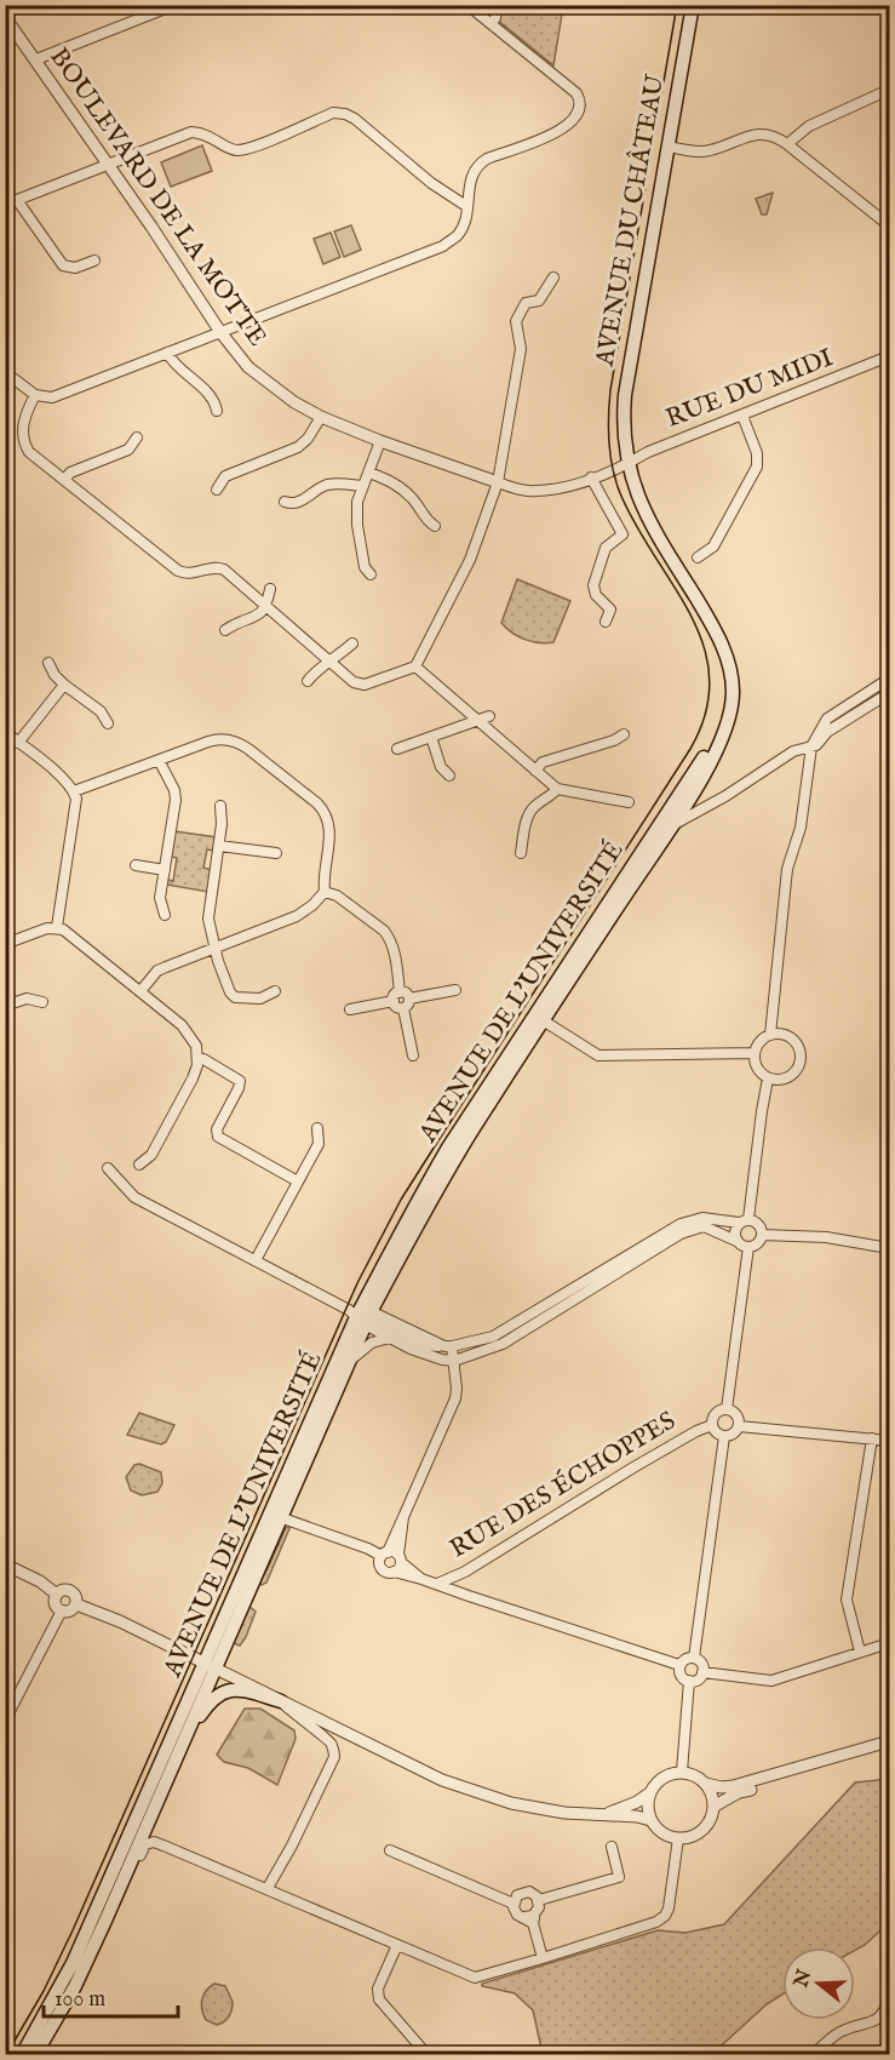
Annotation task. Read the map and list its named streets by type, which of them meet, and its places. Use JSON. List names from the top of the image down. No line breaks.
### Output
{"streets":{"main road":["AVENUE DU CHÂTEAU","AVENUE DE L'UNIVERSITÉ"],"street":["BOULEVARD DE LA MOTTE","RUE DU MIDI","RUE DES ÉCHOPPES"]},"crossings":[["BOULEVARD DE LA MOTTE","AVENUE DU CHÂTEAU"],["BOULEVARD DE LA MOTTE","RUE DU MIDI"],["AVENUE DU CHÂTEAU","RUE DU MIDI"],["AVENUE DU CHÂTEAU","AVENUE DE L'UNIVERSITÉ"]],"scale_bar":"100 m","north":"left"}
